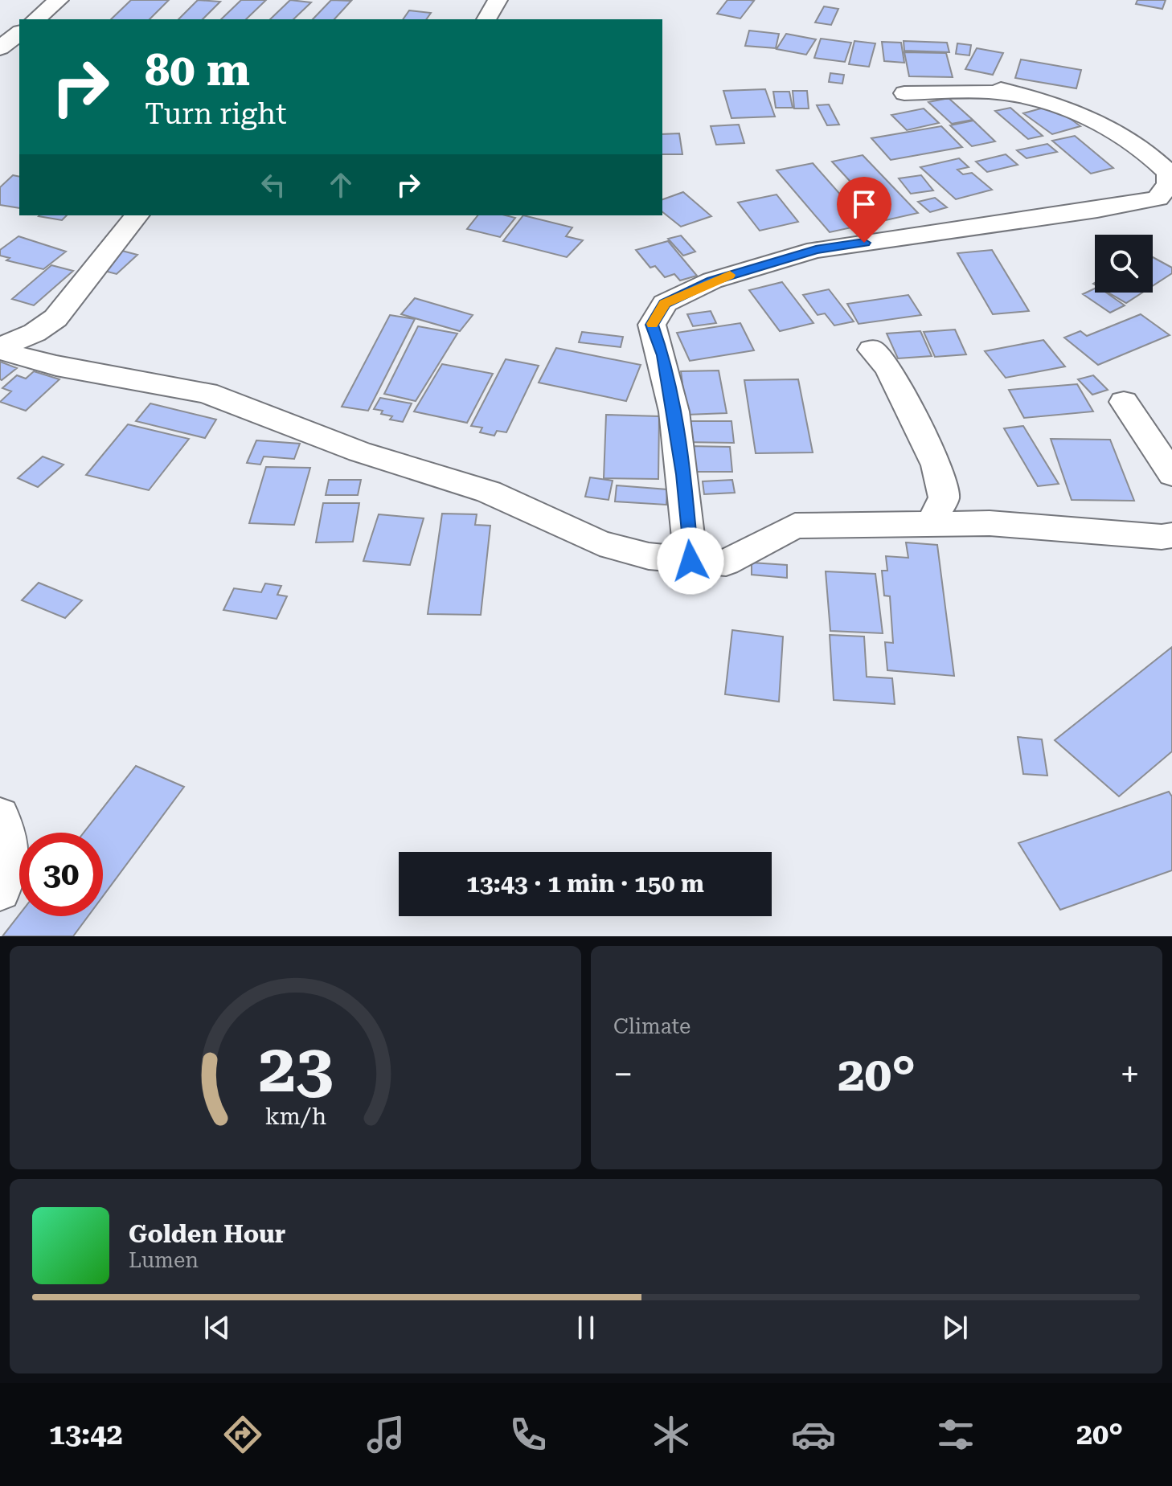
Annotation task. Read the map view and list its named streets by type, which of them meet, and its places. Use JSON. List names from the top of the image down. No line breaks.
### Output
{"page":{"turn":["80 m","Turn right"],"limit":"30","trip":"13:43 · 1 min · 150 m","tile":"Climate","heat":["−","20°","+"],"song":["Golden Hour","Lumen"],"tabs":["13:42","20°"],"gauge":["23","km/h"]}}
